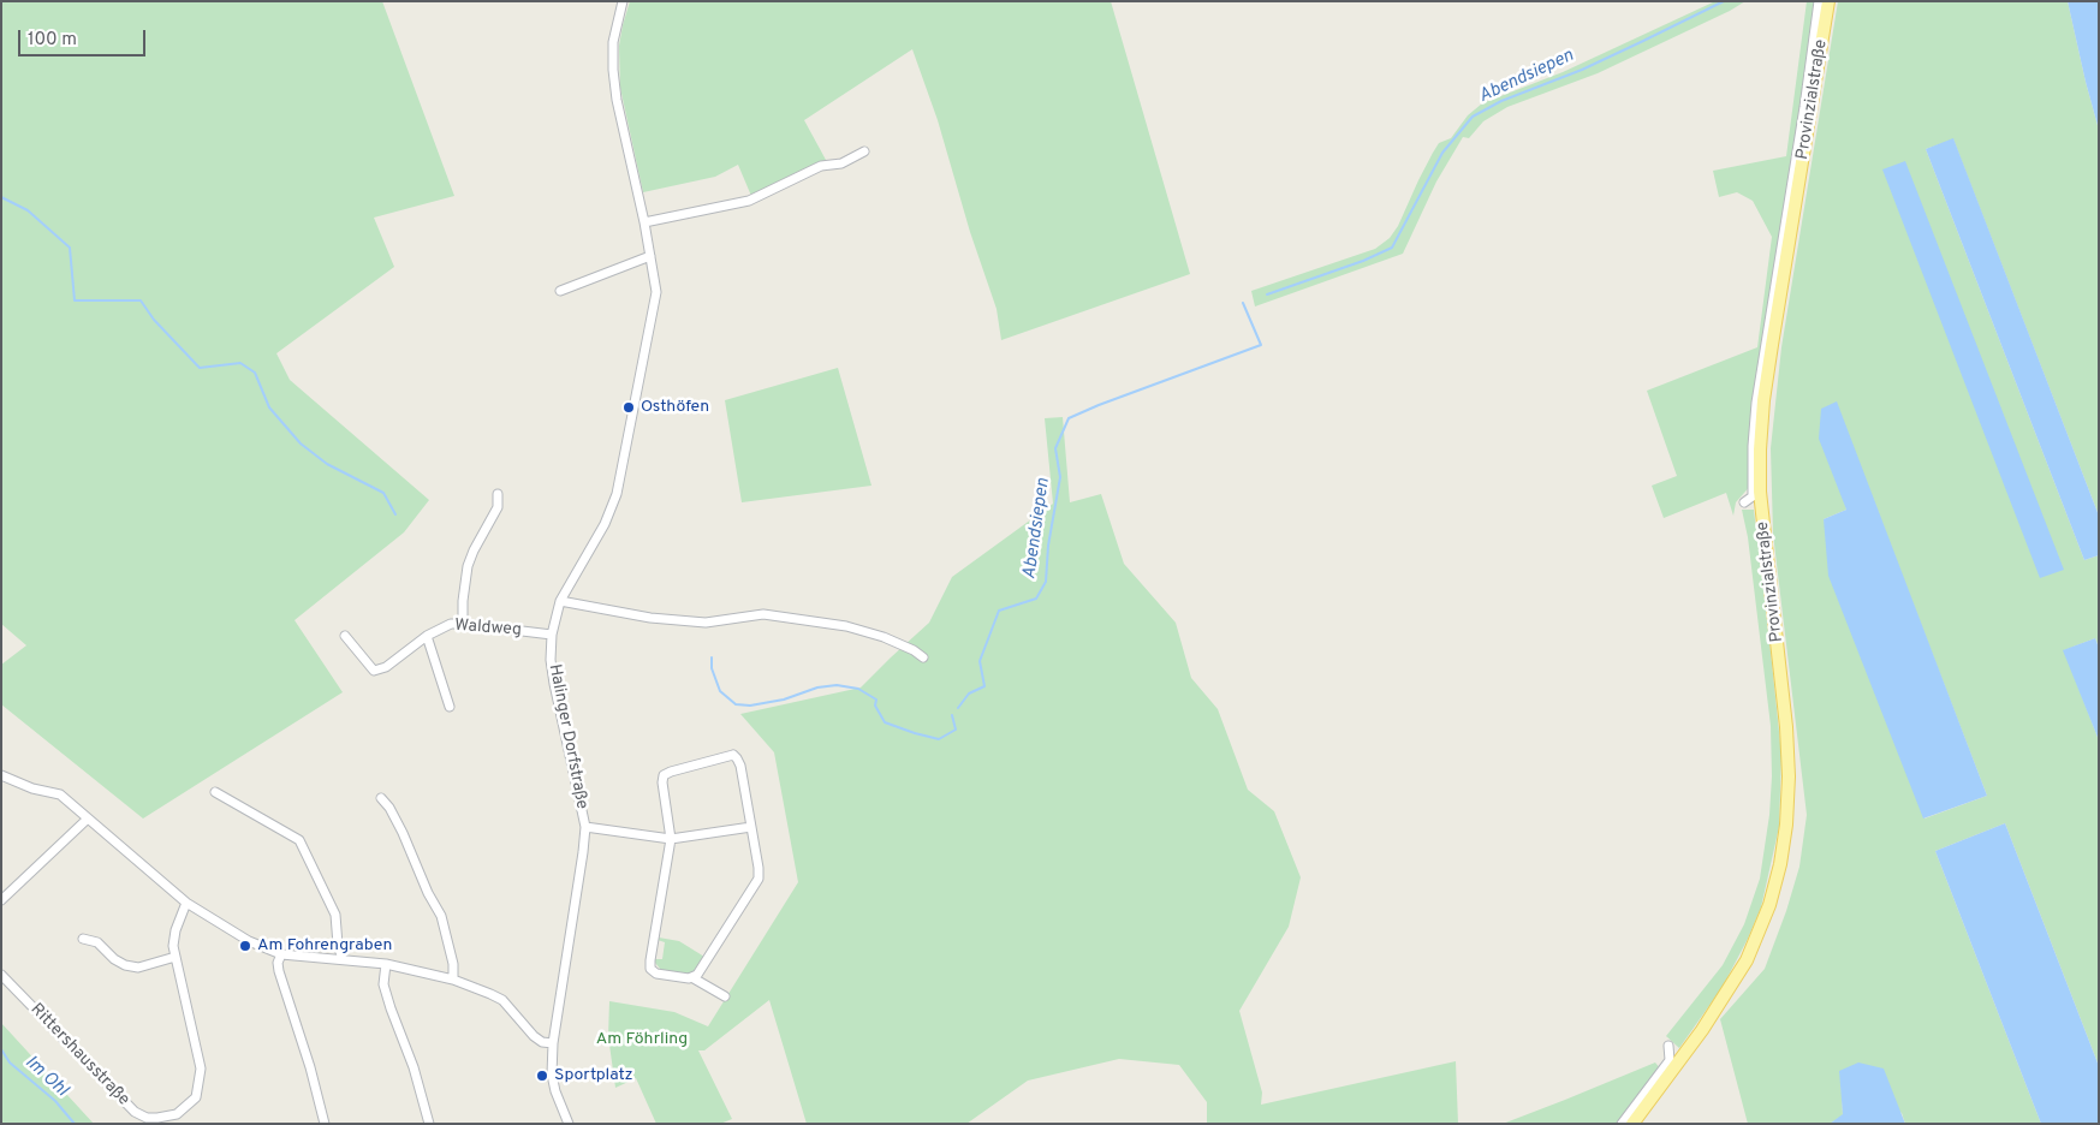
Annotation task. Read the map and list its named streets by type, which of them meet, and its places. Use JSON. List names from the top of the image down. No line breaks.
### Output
{"streets":{"main road":["Provinzialstraße"],"street":["Waldweg","Halinger Dorfstraße","Rittershausstraße"]},"crossings":[["Waldweg","Halinger Dorfstraße"]],"water":["Abendsiepen","Im Ohl"],"parks":["Am Föhrling"],"places":["Osthöfen","Am Fohrengraben","Sportplatz"],"scale_bar":"100 m"}
